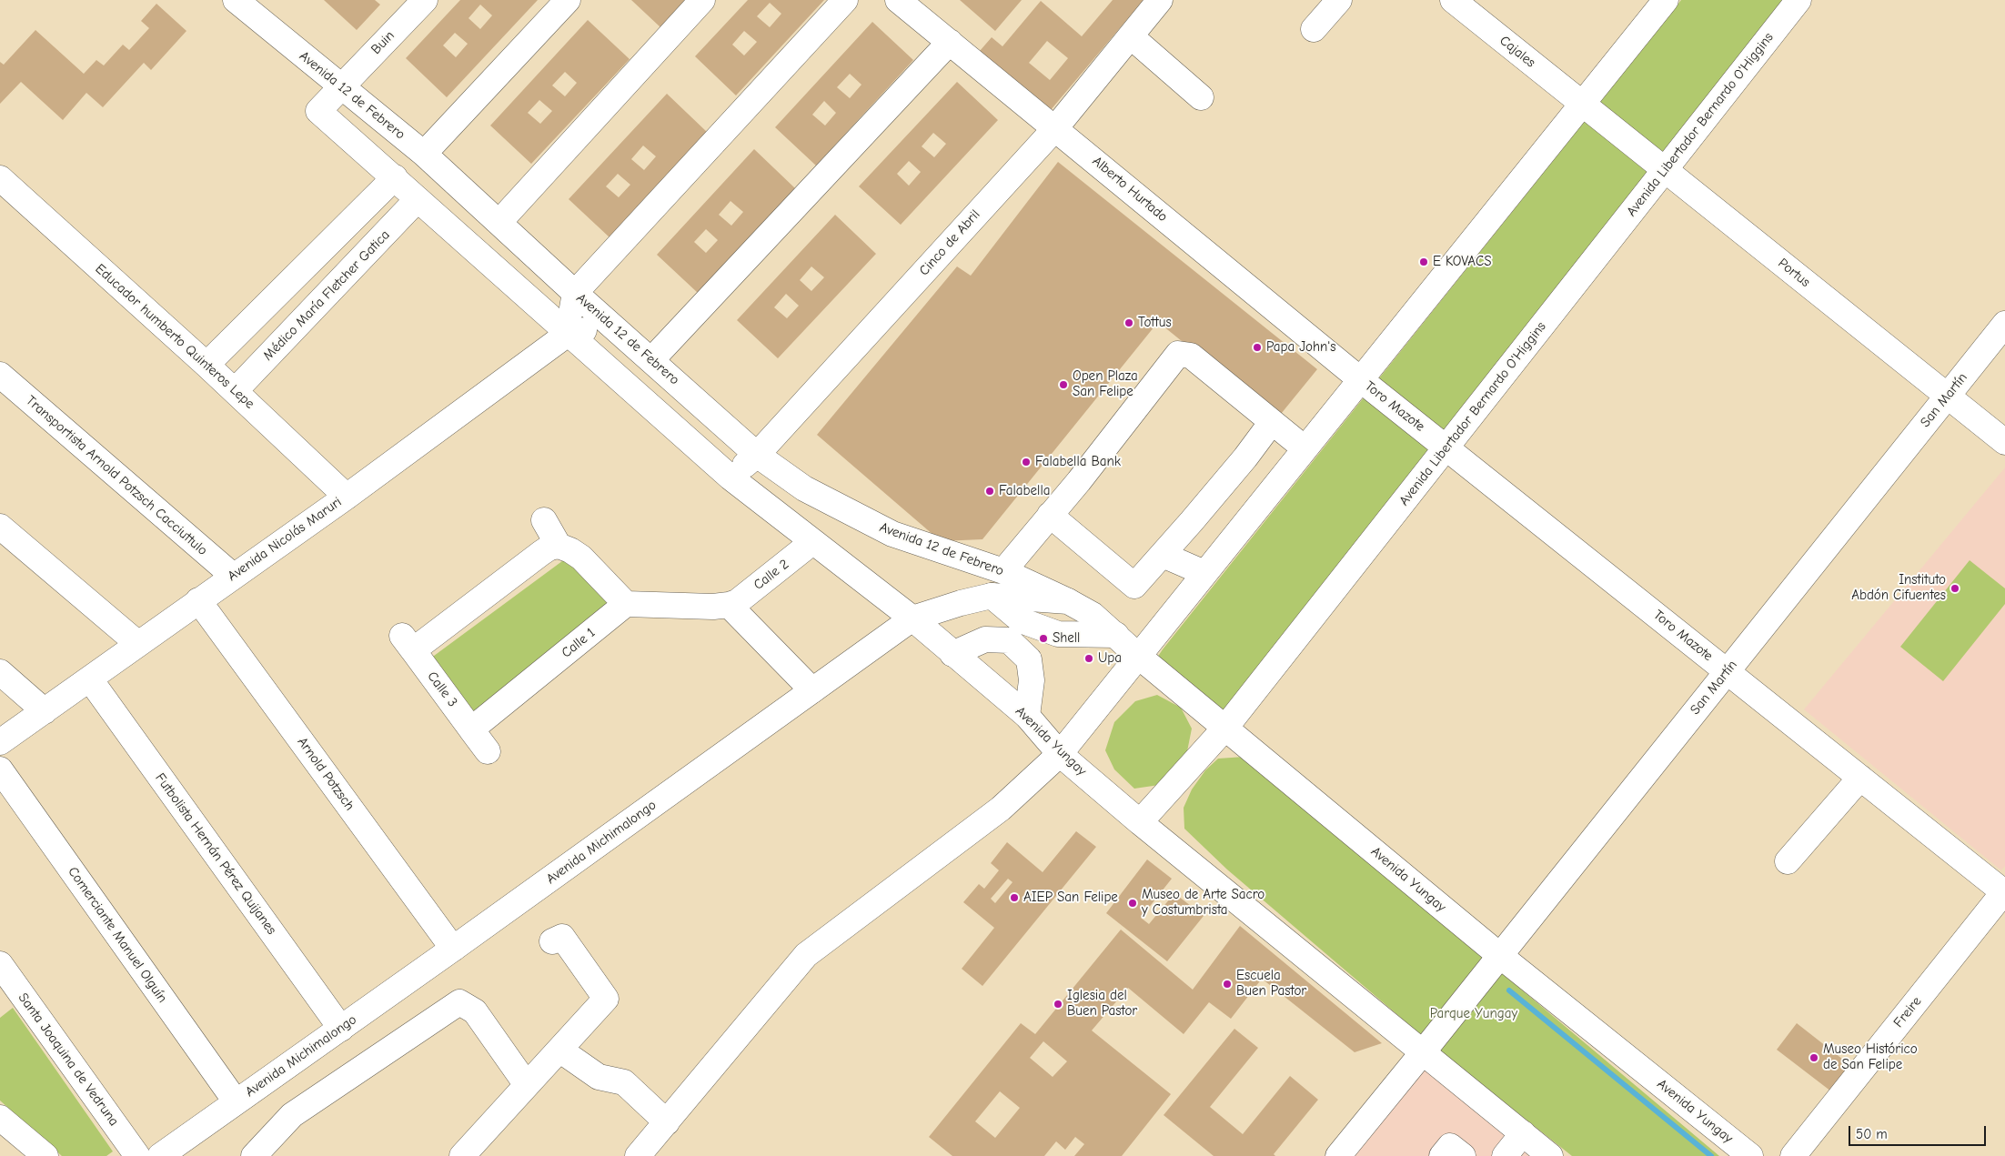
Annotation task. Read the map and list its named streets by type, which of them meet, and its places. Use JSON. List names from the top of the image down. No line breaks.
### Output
{"streets":{"street":["Buin","Cajales","Avenida 12 de Febrero","Avenida Libertador Bernardo O'Higgins","Alberto Hurtado","Cinco de Abril","Portus","Médico María Fletcher Gatica","Educador humberto Quinteros Lepe","San Martín","Toro Mazote","Transportista Arnold Potzsch Cacciuttulo","Avenida Nicolás Maruri","Calle 2","Calle 1","Calle 3","Avenida Yungay","Arnold Potzsch","Avenida Michimalongo","Futbolista Hernán Pérez Quijanes","Comerciante Manuel Olguín","Freire","Santa Joaquina de Vedruna"]},"crossings":[["Buin","Avenida 12 de Febrero"],["Cajales","Portus"],["Avenida 12 de Febrero","Cinco de Abril"],["Avenida 12 de Febrero","Avenida Nicolás Maruri"],["Avenida 12 de Febrero","Avenida Yungay"],["Avenida 12 de Febrero","Avenida Michimalongo"],["Avenida Libertador Bernardo O'Higgins","Portus"],["Avenida Libertador Bernardo O'Higgins","Toro Mazote"],["Avenida Libertador Bernardo O'Higgins","Avenida Yungay"],["Alberto Hurtado","Cinco de Abril"],["Alberto Hurtado","Toro Mazote"],["Portus","San Martín"],["Médico María Fletcher Gatica","Educador humberto Quinteros Lepe"],["Educador humberto Quinteros Lepe","Avenida Nicolás Maruri"],["San Martín","Toro Mazote"],["San Martín","Avenida Yungay"],["Toro Mazote","Freire"],["Transportista Arnold Potzsch Cacciuttulo","Avenida Nicolás Maruri"],["Avenida Nicolás Maruri","Arnold Potzsch"],["Avenida Nicolás Maruri","Futbolista Hernán Pérez Quijanes"],["Calle 1","Calle 3"],["Avenida Yungay","Avenida Michimalongo"],["Arnold Potzsch","Avenida Michimalongo"],["Avenida Michimalongo","Futbolista Hernán Pérez Quijanes"],["Avenida Michimalongo","Comerciante Manuel Olguín"]],"parks":["Parque Yungay"],"places":["E KOVACS","Tottus","Papa John's","Open Plaza San Felipe","Falabella Bank","Falabella","Instituto Abdón Cifuentes","Shell","Upa","AIEP San Felipe","Museo de Arte Sacro y Costumbrista","Escuela Buen Pastor","Iglesia del Buen Pastor","Museo Histórico de San Felipe"],"scale_bar":"50 m"}
